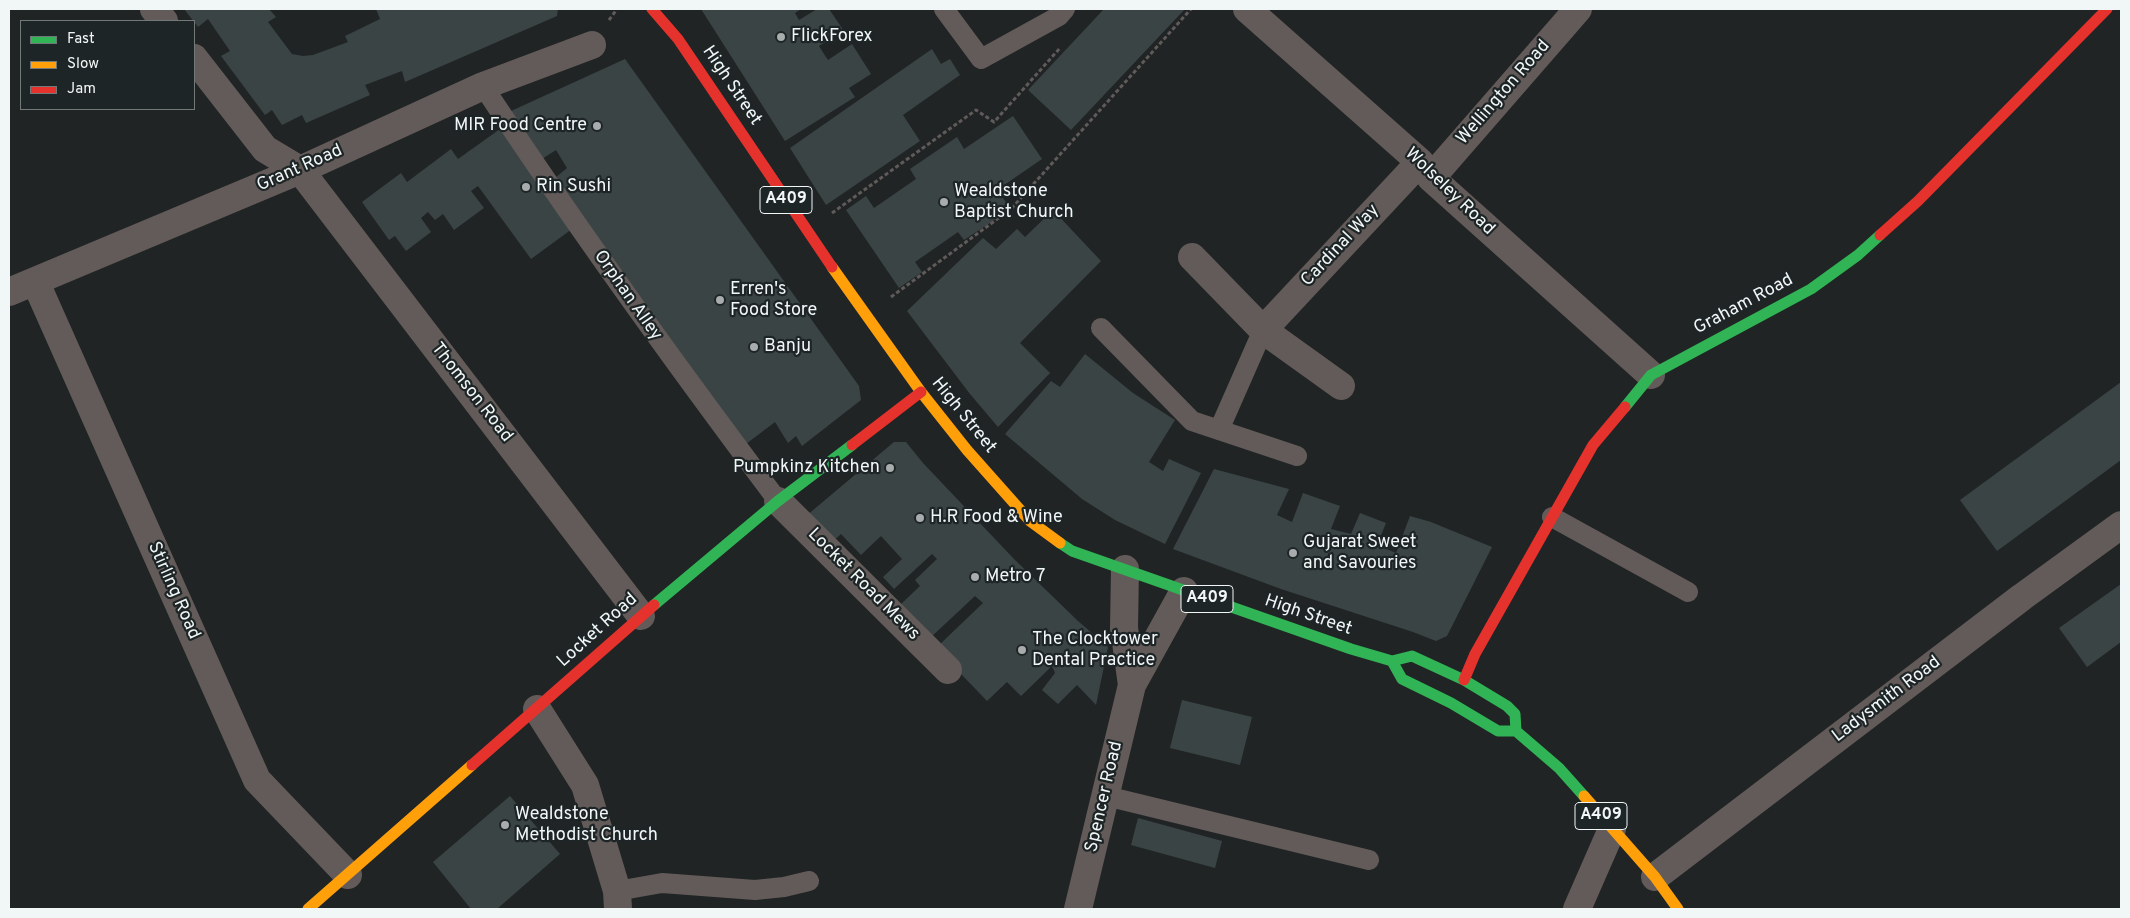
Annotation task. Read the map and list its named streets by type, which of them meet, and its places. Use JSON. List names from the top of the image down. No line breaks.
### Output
{"streets":{"street":["High Street","Wellington Road","Grant Road","Wolseley Road","A409","Cardinal Way","Graham Road","Thomson Road","Locket Road Mews","Stirling Road","Locket Road","Ladysmith Road","Spencer Road"],"lane":["Orphan Alley"]},"crossings":[["High Street","A409"],["High Street","Graham Road"],["High Street","Locket Road"],["High Street","Spencer Road"],["Wellington Road","Wolseley Road"],["Wellington Road","Cardinal Way"],["Grant Road","Orphan Alley"],["Grant Road","Thomson Road"],["Grant Road","Stirling Road"],["Wolseley Road","Cardinal Way"],["Wolseley Road","Graham Road"],["A409","Ladysmith Road"],["Orphan Alley","Locket Road Mews"],["Orphan Alley","Locket Road"],["Thomson Road","Locket Road"],["Locket Road Mews","Locket Road"],["Stirling Road","Locket Road"]],"places":["FlickForex","MIR Food Centre","Rin Sushi","Wealdstone Baptist Church","Erren's Food Store","Banju","Pumpkinz Kitchen","H.R Food & Wine","Gujarat Sweet and Savouries","Metro 7","The Clocktower Dental Practice","Wealdstone Methodist Church"],"legend":["Fast","Slow","Jam"]}
